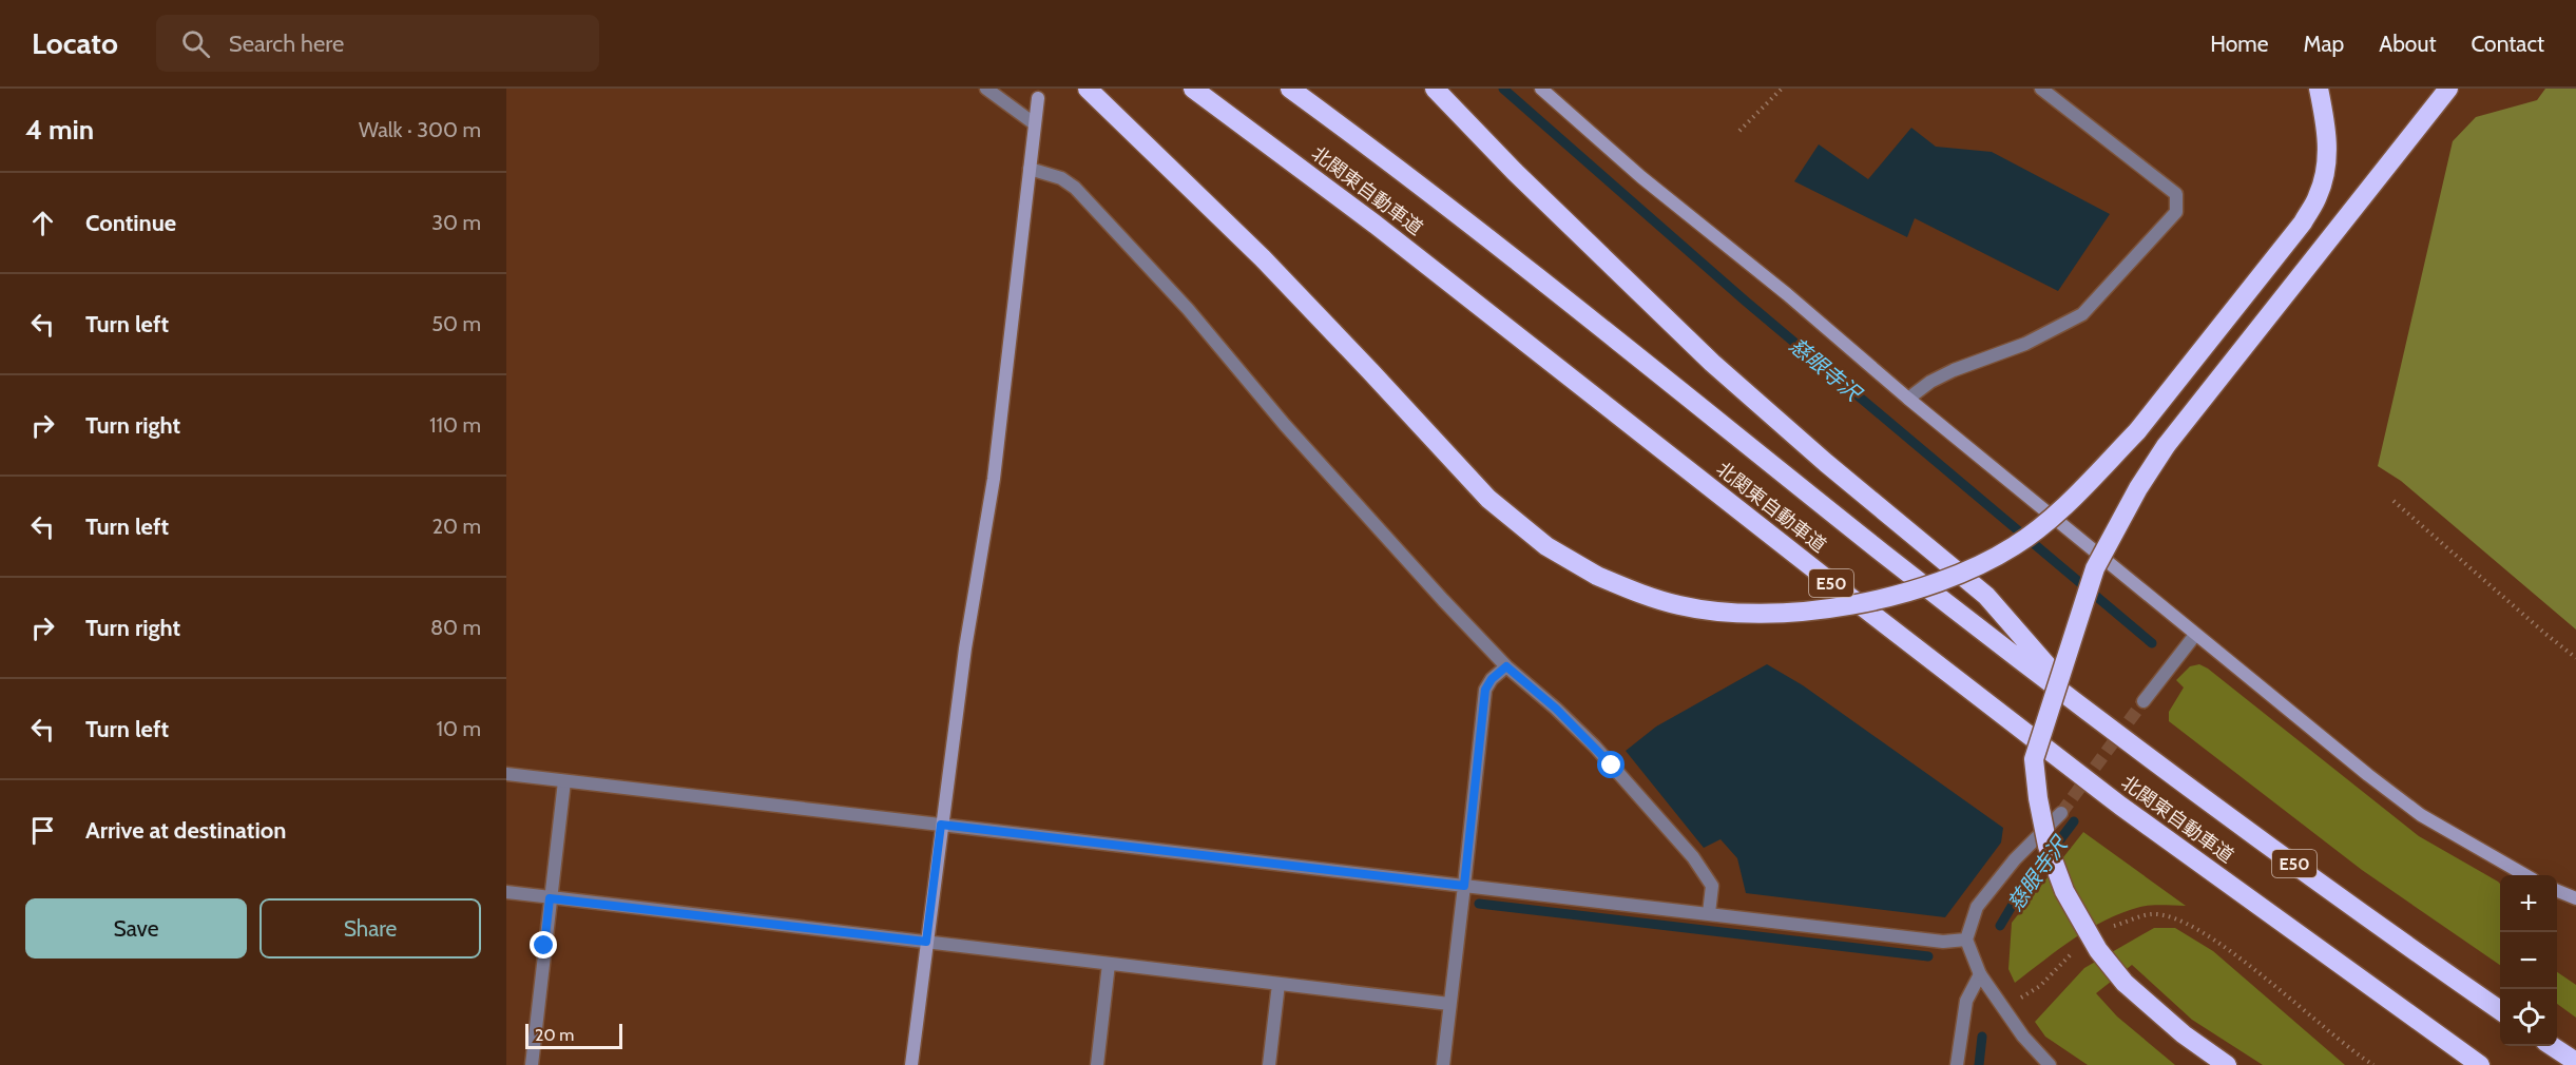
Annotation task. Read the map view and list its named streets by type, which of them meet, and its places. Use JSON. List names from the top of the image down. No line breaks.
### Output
{"streets":{"highway":["北関東自動車道","E50"]},"water":["慈眼寺沢"],"scale_bar":"20 m","page":{"header":"Locato","search":"Search here","nav":["Home","Map","About","Contact"],"heading":["4 min","Walk · 300 m"],"list":[["Continue","30 m"],["Turn left","50 m"],["Turn right","110 m"],["Turn left","20 m"],["Turn right","80 m"],["Turn left","10 m"],"Arrive at destination"],"map_buttons":["+","−"],"buttons":["Save","Share"],"scale":"20 m"}}
